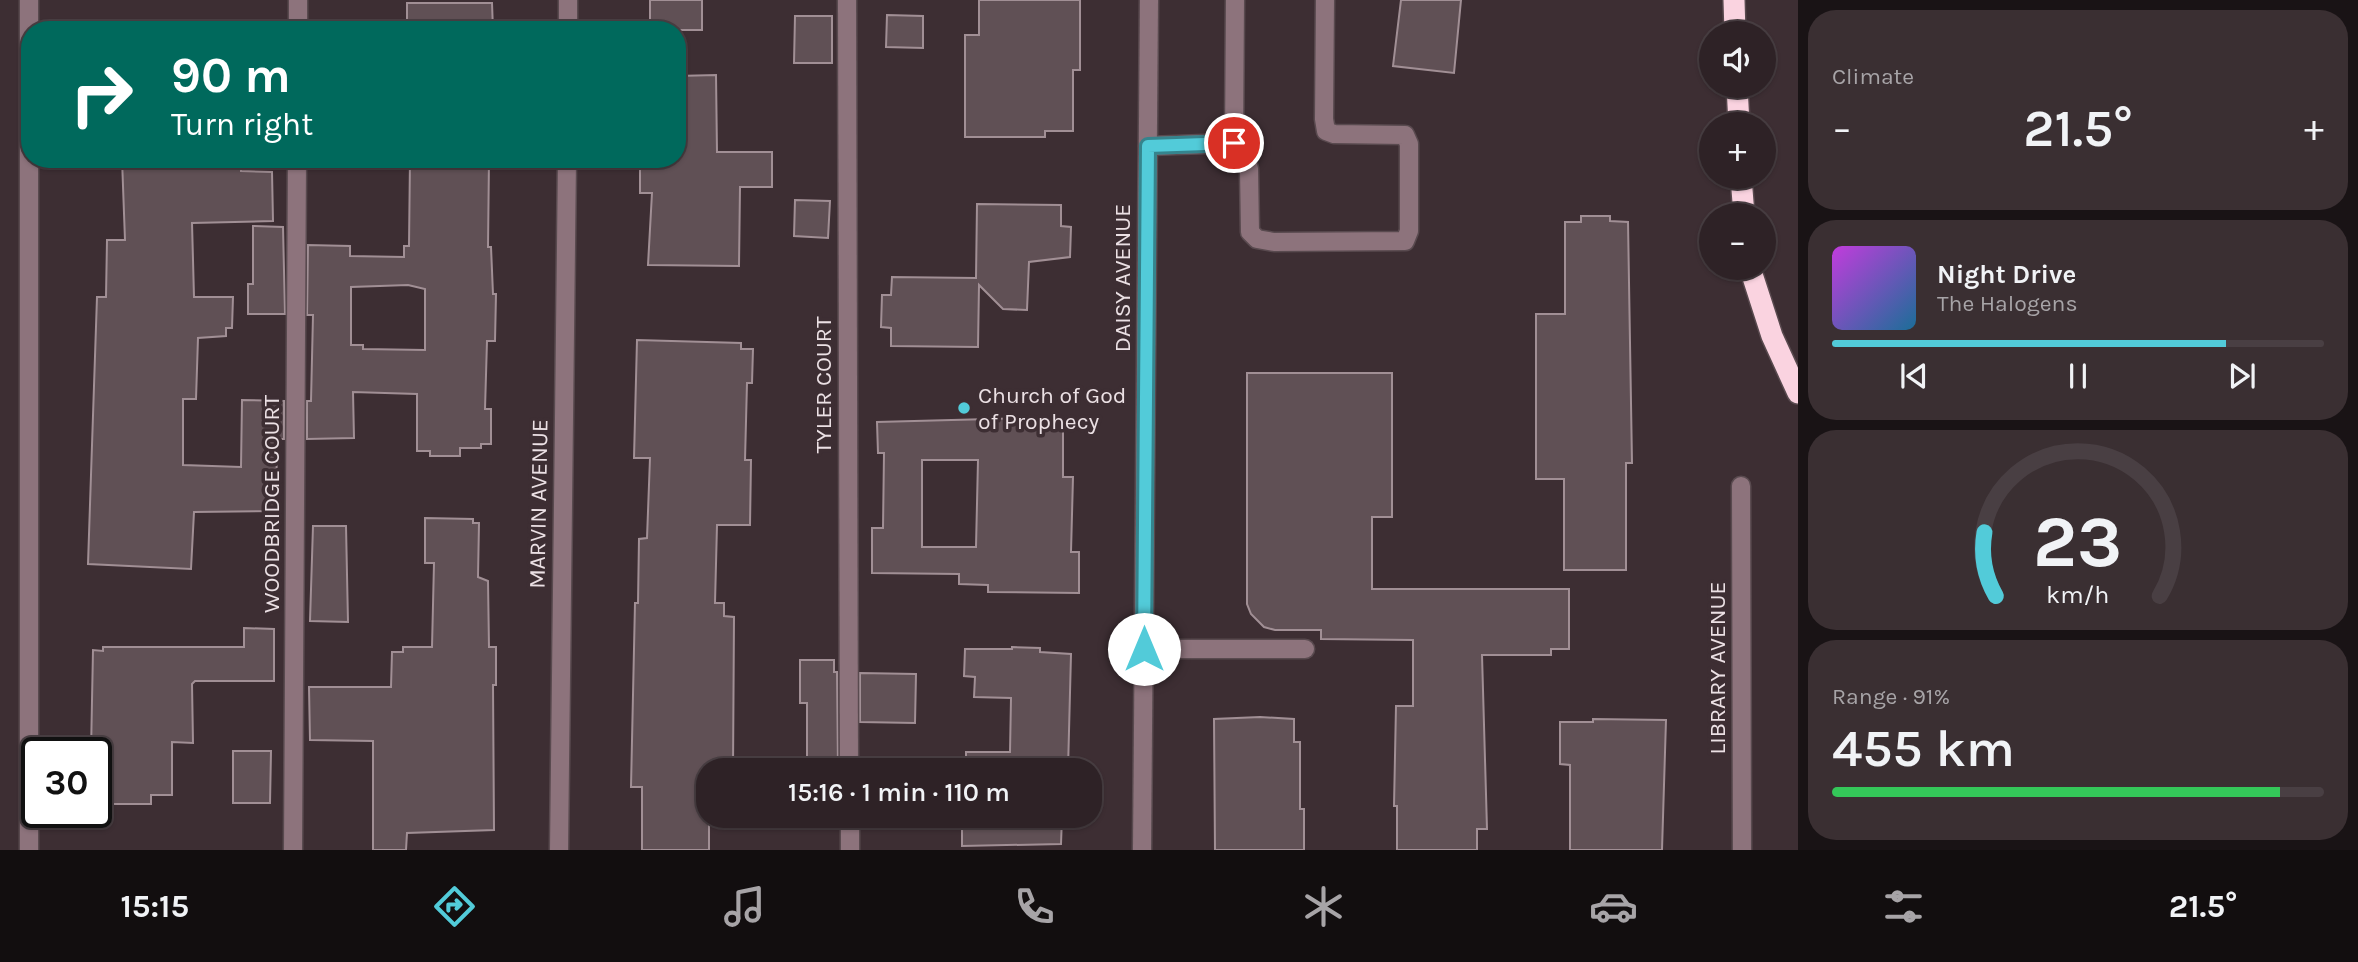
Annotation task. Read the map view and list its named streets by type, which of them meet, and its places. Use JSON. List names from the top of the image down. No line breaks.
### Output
{"streets":{"street":["DAISY AVENUE","TYLER COURT","WOODBRIDGE COURT","MARVIN AVENUE","LIBRARY AVENUE"]},"places":["Church of God of Prophecy"],"page":{"tile":["Climate",["Range · 91%","455 km"]],"map_buttons":["+","−"],"turn":["90 m","Turn right"],"heat":["−","21.5°","+"],"song":["Night Drive","The Halogens"],"limit":"30","trip":"15:16 · 1 min · 110 m","tabs":["15:15","21.5°"],"gauge":["23","km/h"]}}
